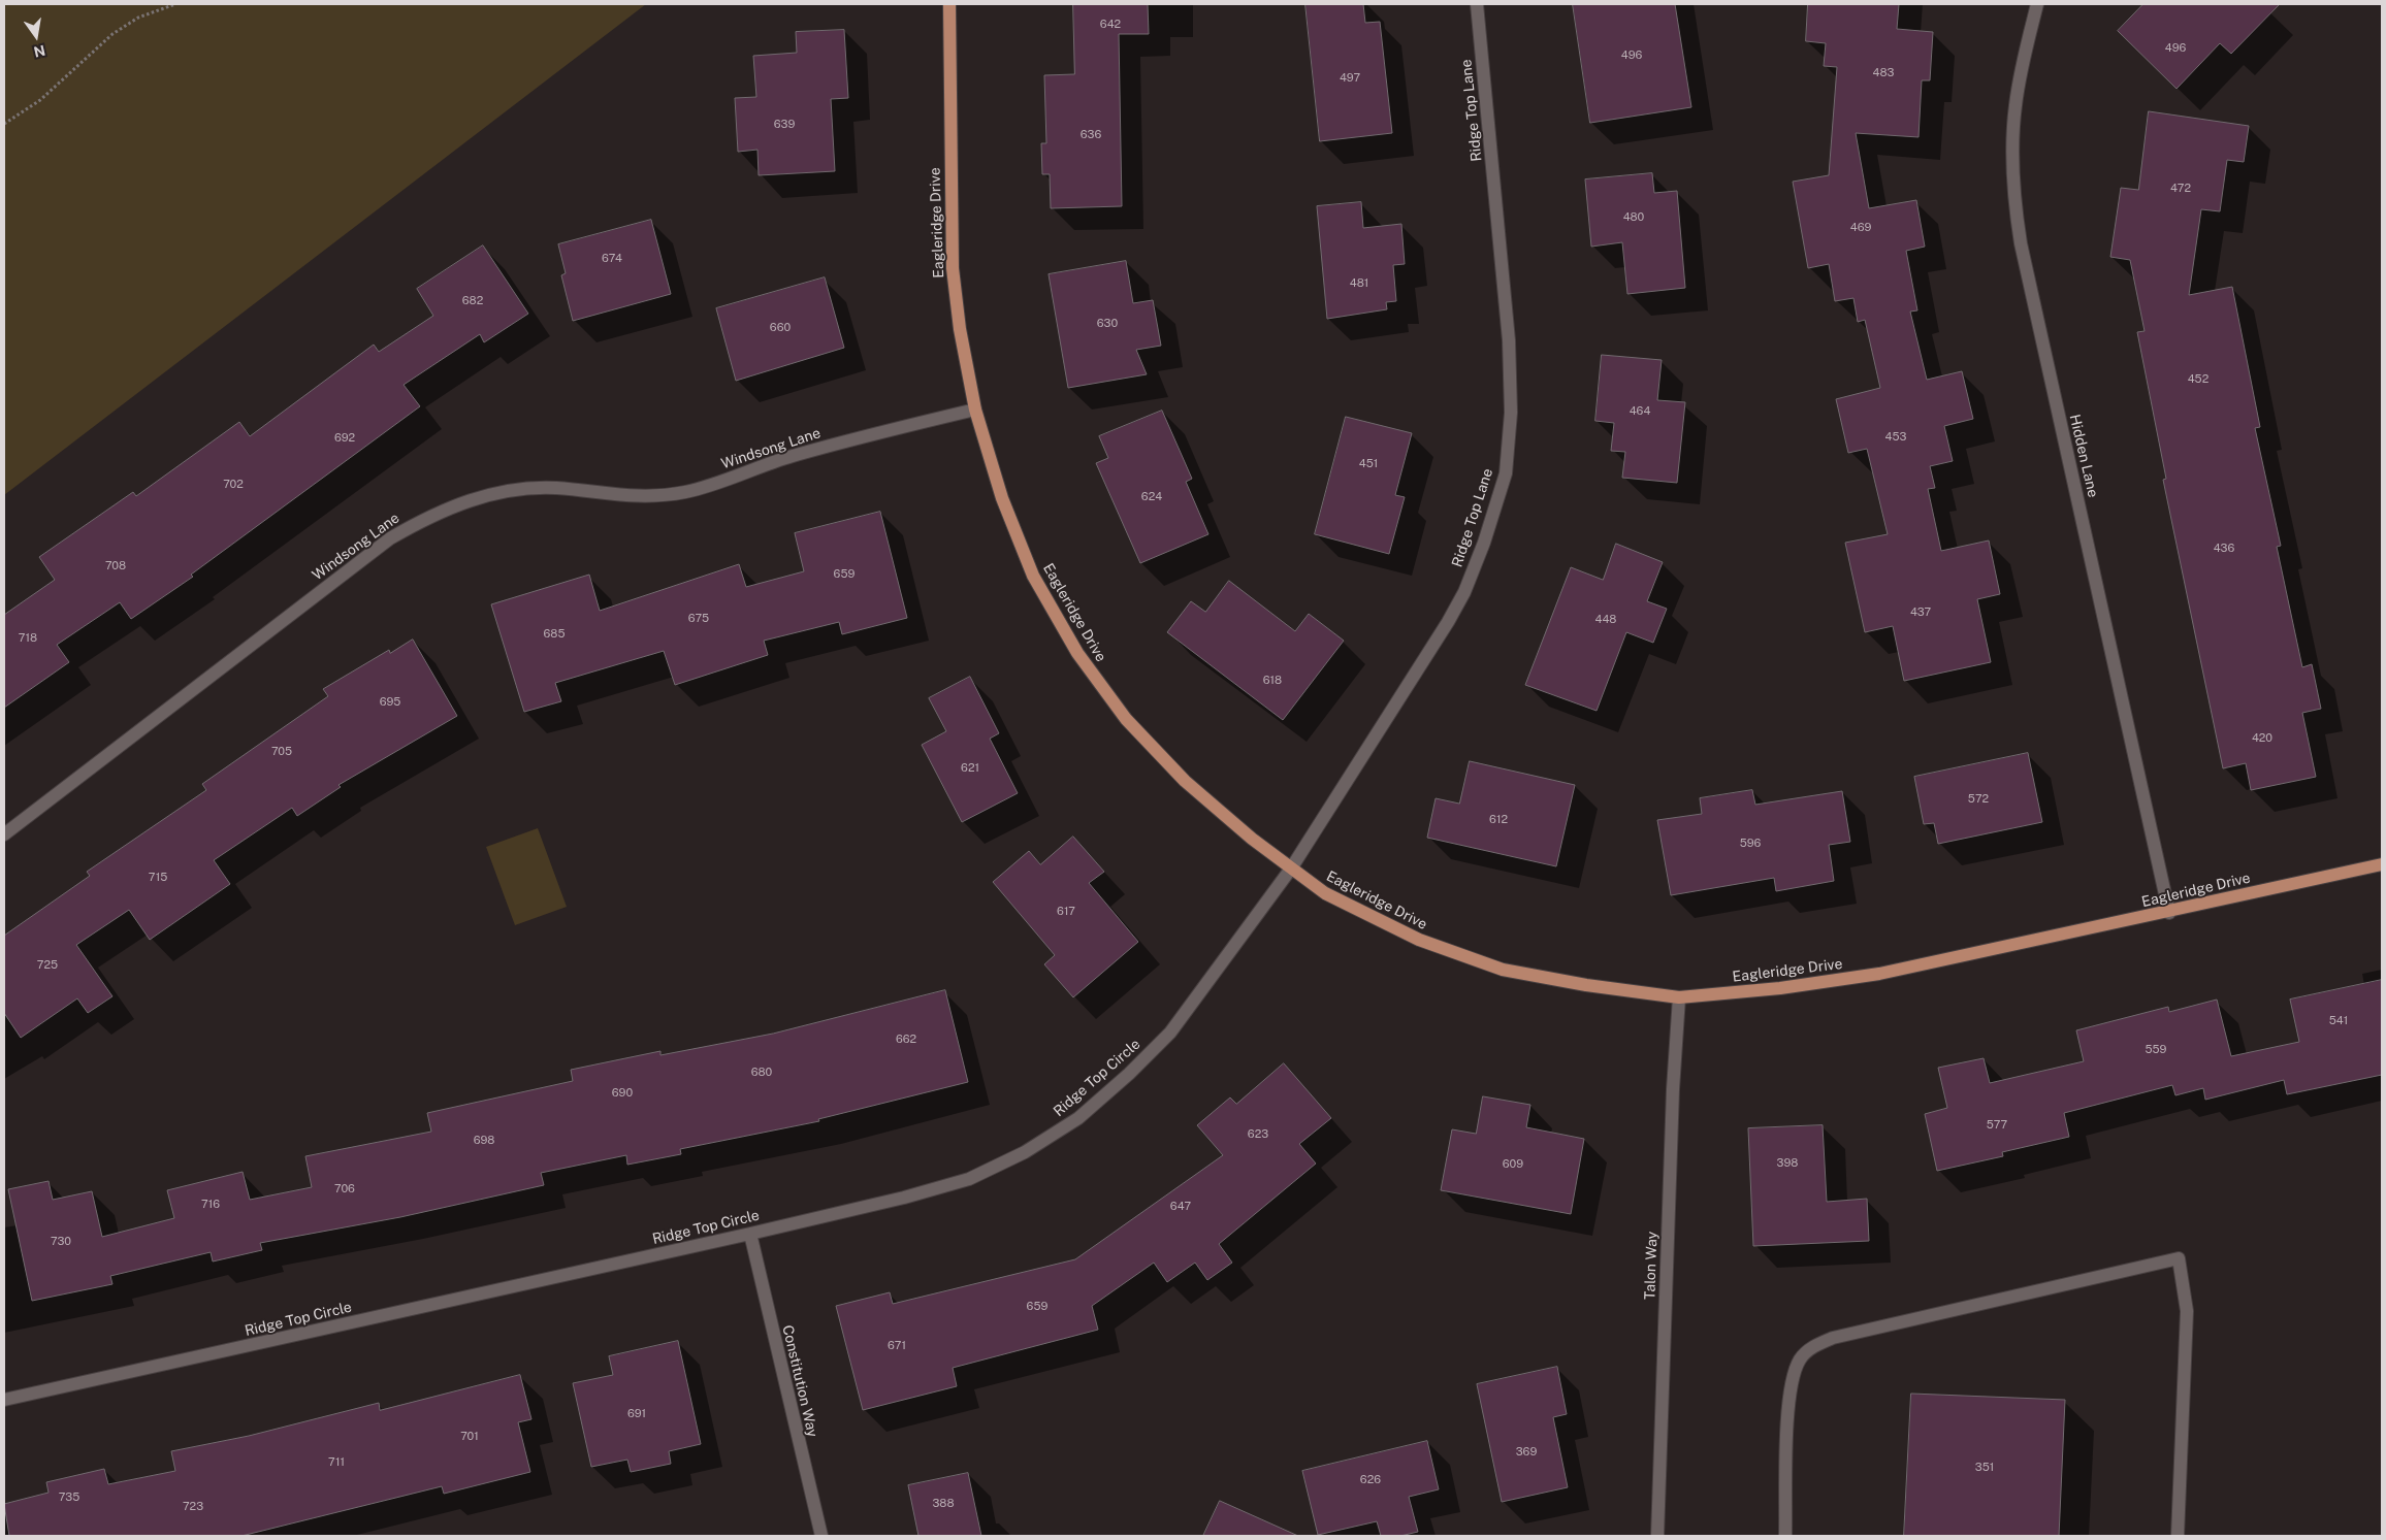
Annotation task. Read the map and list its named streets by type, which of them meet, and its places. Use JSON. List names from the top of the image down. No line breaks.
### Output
{"streets":{"main road":["Eagleridge Drive"],"street":["Ridge Top Lane","Windsong Lane","Hidden Lane","Ridge Top Circle","Talon Way","Constitution Way"]},"crossings":[["Ridge Top Lane","Eagleridge Drive"],["Ridge Top Lane","Ridge Top Circle"],["Eagleridge Drive","Windsong Lane"],["Eagleridge Drive","Hidden Lane"],["Eagleridge Drive","Ridge Top Circle"],["Eagleridge Drive","Talon Way"],["Ridge Top Circle","Constitution Way"]],"house_numbers":["642","496","496","483","497","639","636","472","480","469","674","481","682","630","660","452","464","453","692","451","702","624","436","708","659","437","675","448","685","718","618","695","420","705","621","572","612","596","715","617","725","541","662","559","680","690","577","623","698","398","609","706","716","647","730","659","671","691","701","369","711","351","626","735","388","723"],"north":"bottom"}
